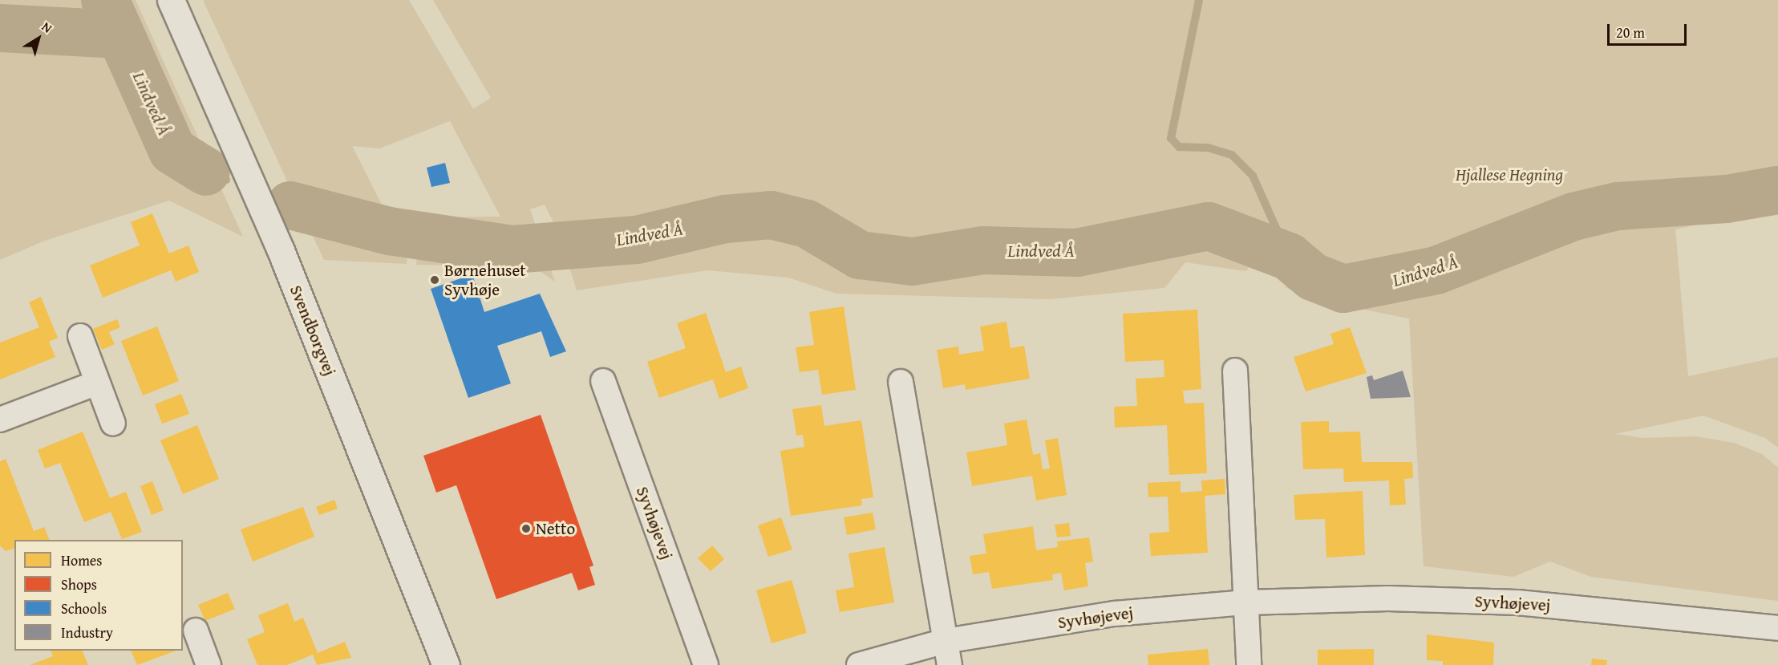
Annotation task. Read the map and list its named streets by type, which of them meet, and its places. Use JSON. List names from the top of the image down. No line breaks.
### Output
{"streets":{"main road":["Svendborgvej"],"street":["Syvhøjevej"]},"water":["Lindved Å"],"parks":["Hjallese Hegning"],"places":["Børnehuset Syvhøje","Netto"],"legend":["Homes","Shops","Schools","Industry"],"scale_bar":"20 m","north":"top right"}
